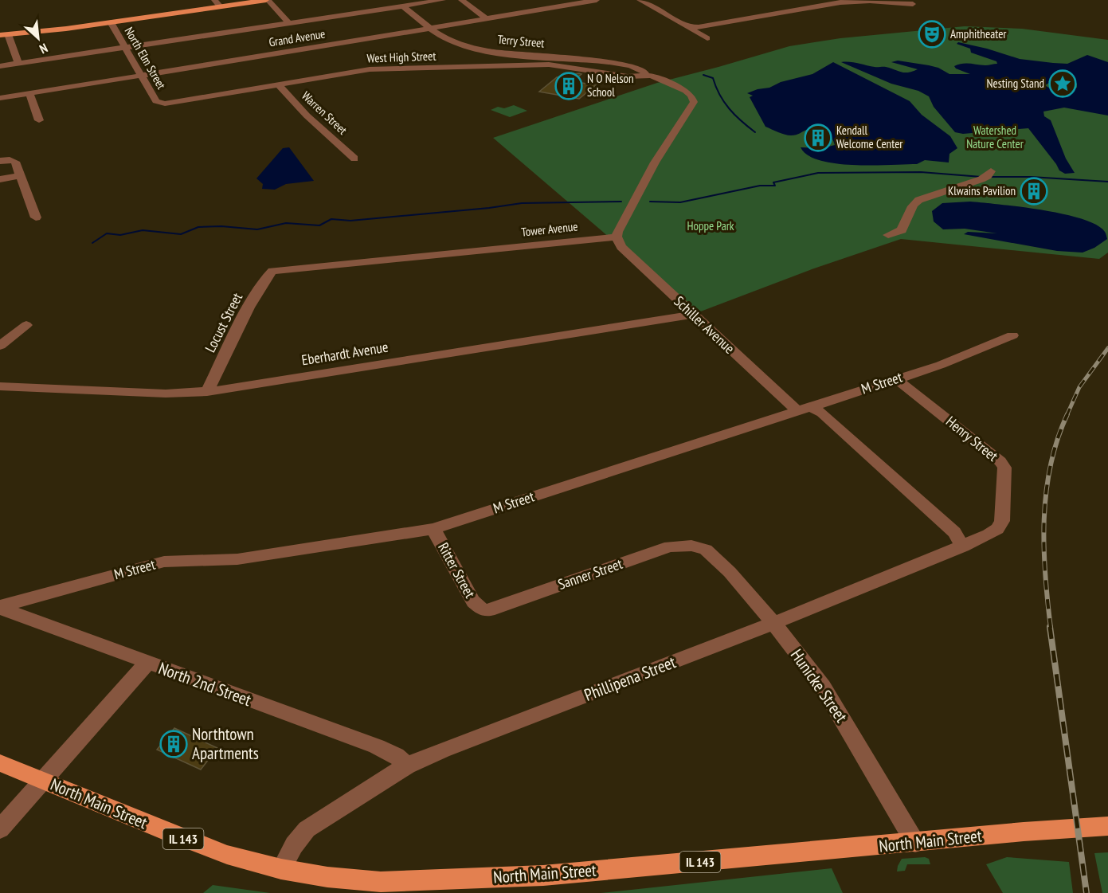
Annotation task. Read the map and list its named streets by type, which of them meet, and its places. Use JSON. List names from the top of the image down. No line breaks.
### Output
{"streets":{"main road":["North Main Street","IL 143"],"street":["Grand Avenue","Terry Street","West High Street","North Elm Street","Warren Street","Tower Avenue","Locust Street","Schiller Avenue","Eberhardt Avenue","M Street","Henry Street","Ritter Street","Sanner Street","Phillipena Street","North 2nd Street","Hunicke Street"]},"crossings":[["Grand Avenue","Terry Street"],["Grand Avenue","North Elm Street"],["Terry Street","West High Street"],["West High Street","North Elm Street"],["West High Street","Warren Street"],["Tower Avenue","Locust Street"],["Tower Avenue","Schiller Avenue"],["Locust Street","Eberhardt Avenue"],["Schiller Avenue","Eberhardt Avenue"],["Schiller Avenue","M Street"],["Schiller Avenue","Phillipena Street"],["M Street","Henry Street"],["M Street","Ritter Street"],["M Street","North 2nd Street"],["Henry Street","Phillipena Street"],["Ritter Street","Sanner Street"],["Sanner Street","Hunicke Street"],["Phillipena Street","North 2nd Street"],["Phillipena Street","Hunicke Street"],["Phillipena Street","North Main Street"],["Hunicke Street","North Main Street"]],"parks":["Watershed Nature Center","Hoppe Park"],"places":{"theatre":["Amphitheater"],"place":["Nesting Stand"],"building":["N O Nelson School","Kendall Welcome Center","Klwains Pavilion","Northtown Apartments"]},"north":"bottom right"}
